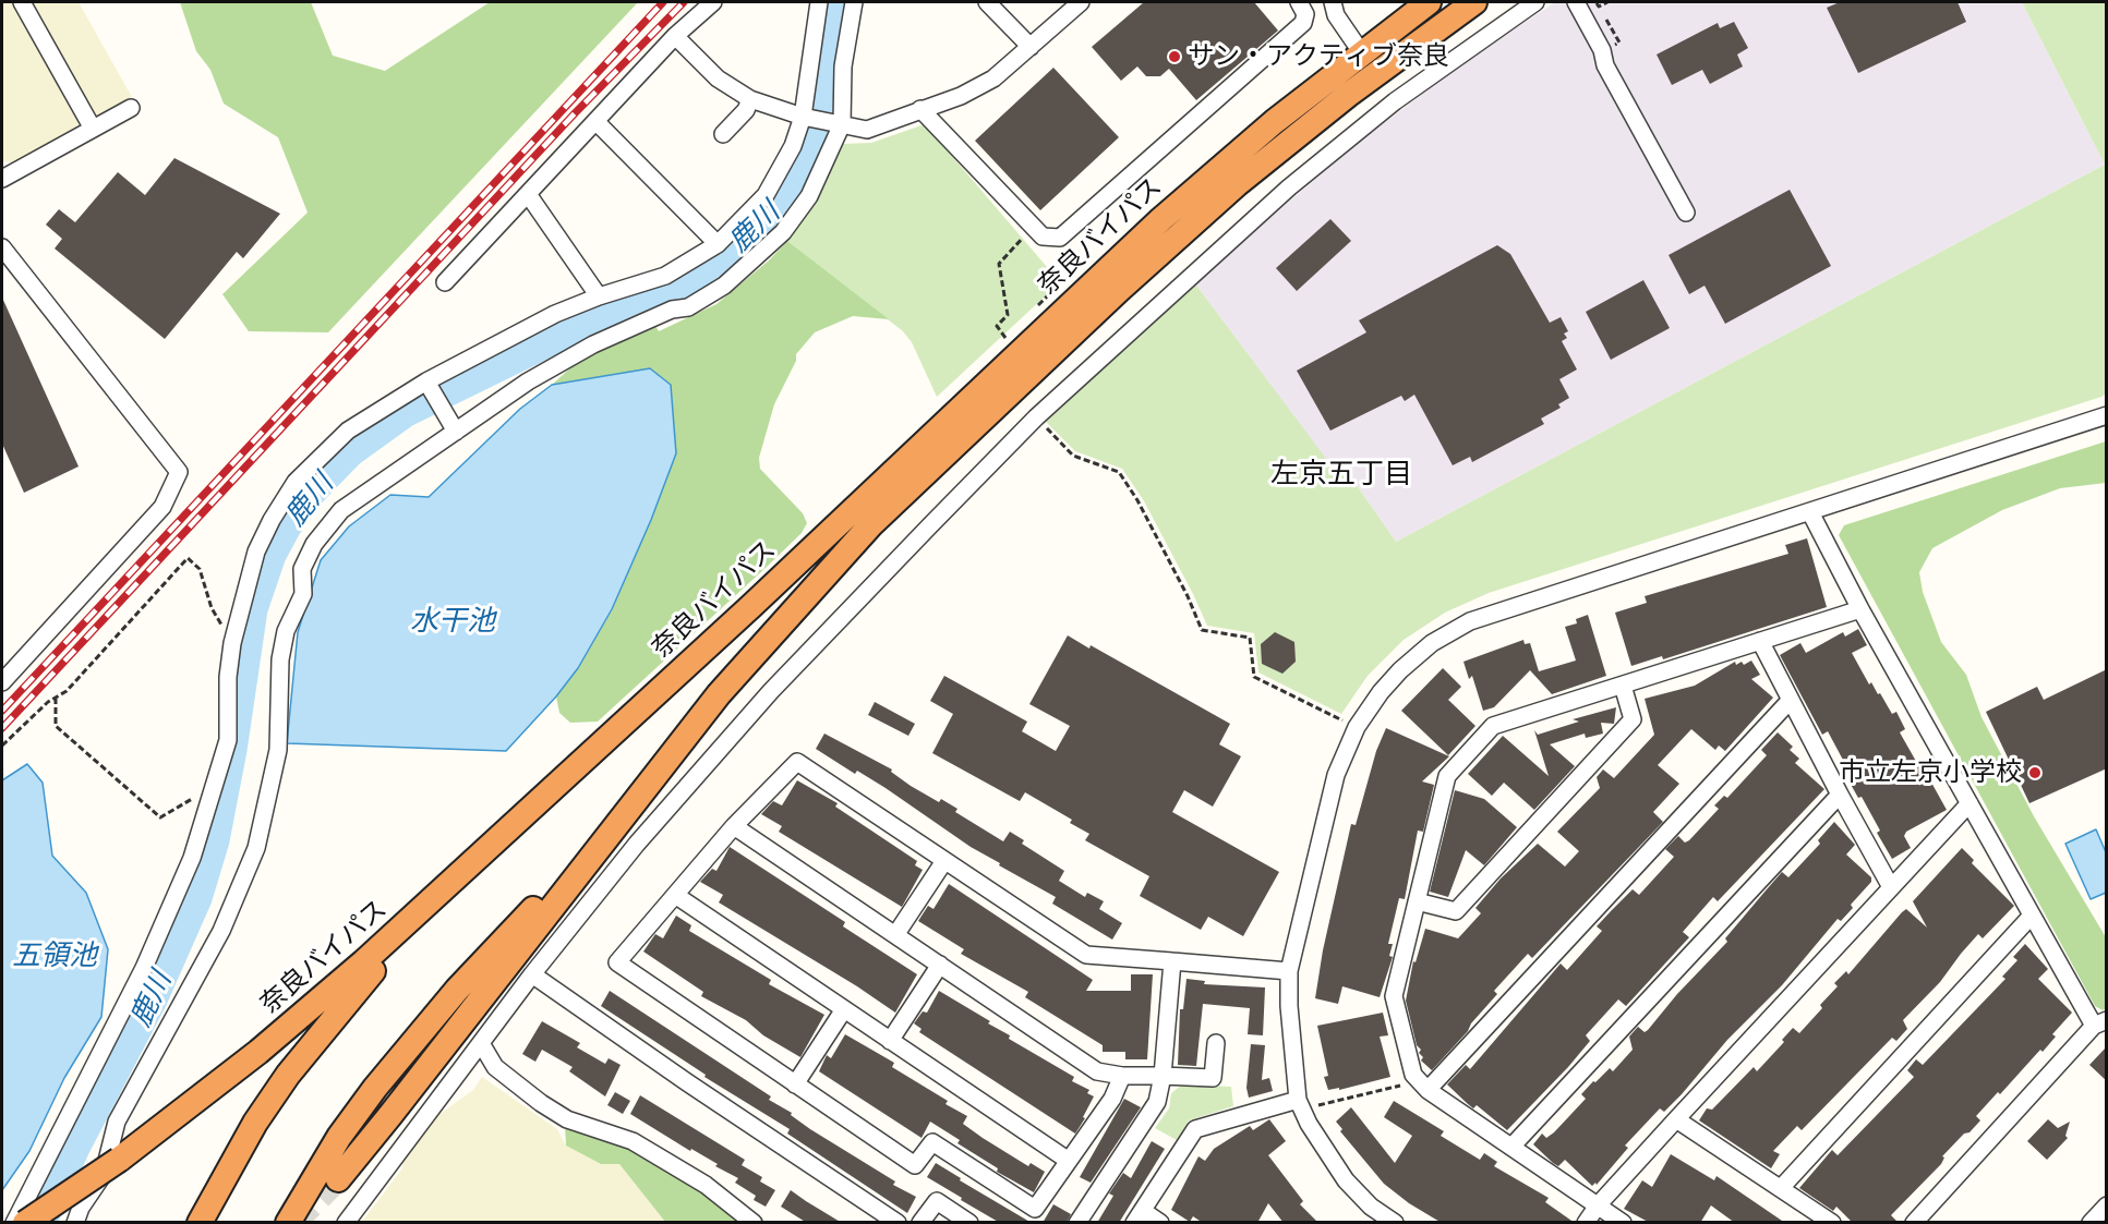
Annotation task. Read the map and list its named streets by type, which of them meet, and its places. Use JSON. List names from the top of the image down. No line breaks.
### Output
{"streets":{"highway":["奈良バイパス"]},"districts":["左京五丁目"],"water":["鹿川","水干池","五領池"],"places":["サン・アクティブ奈良","市立左京小学校"]}
